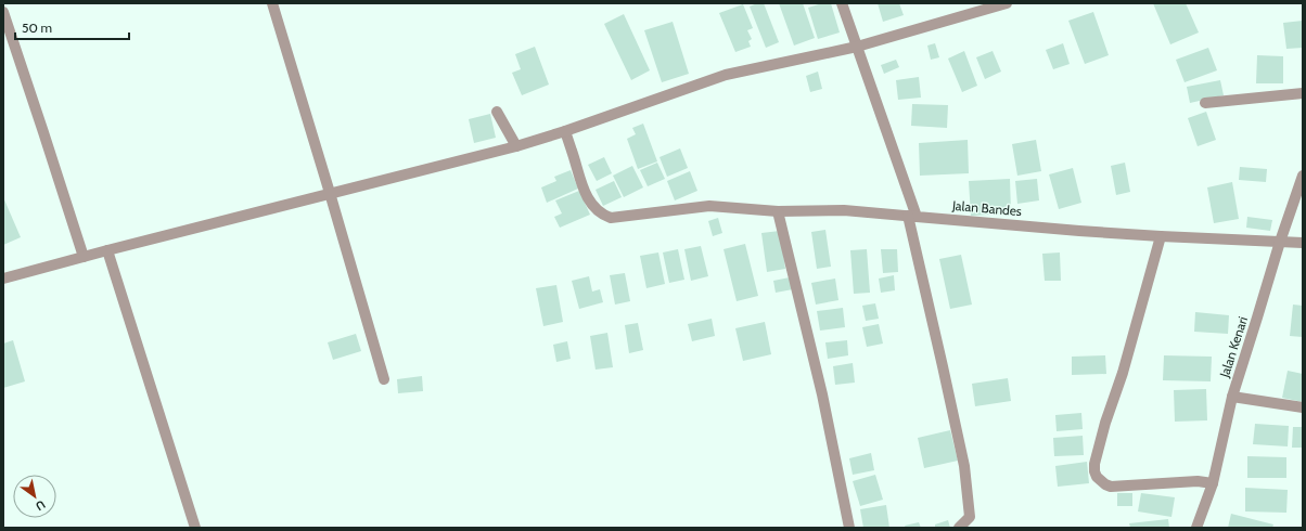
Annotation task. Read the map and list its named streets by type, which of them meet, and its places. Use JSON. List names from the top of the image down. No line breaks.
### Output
{"streets":{"street":["Jalan Bandes","Jalan Kenari"]},"crossings":[["Jalan Bandes","Jalan Kenari"]],"scale_bar":"50 m","north":"bottom right"}
